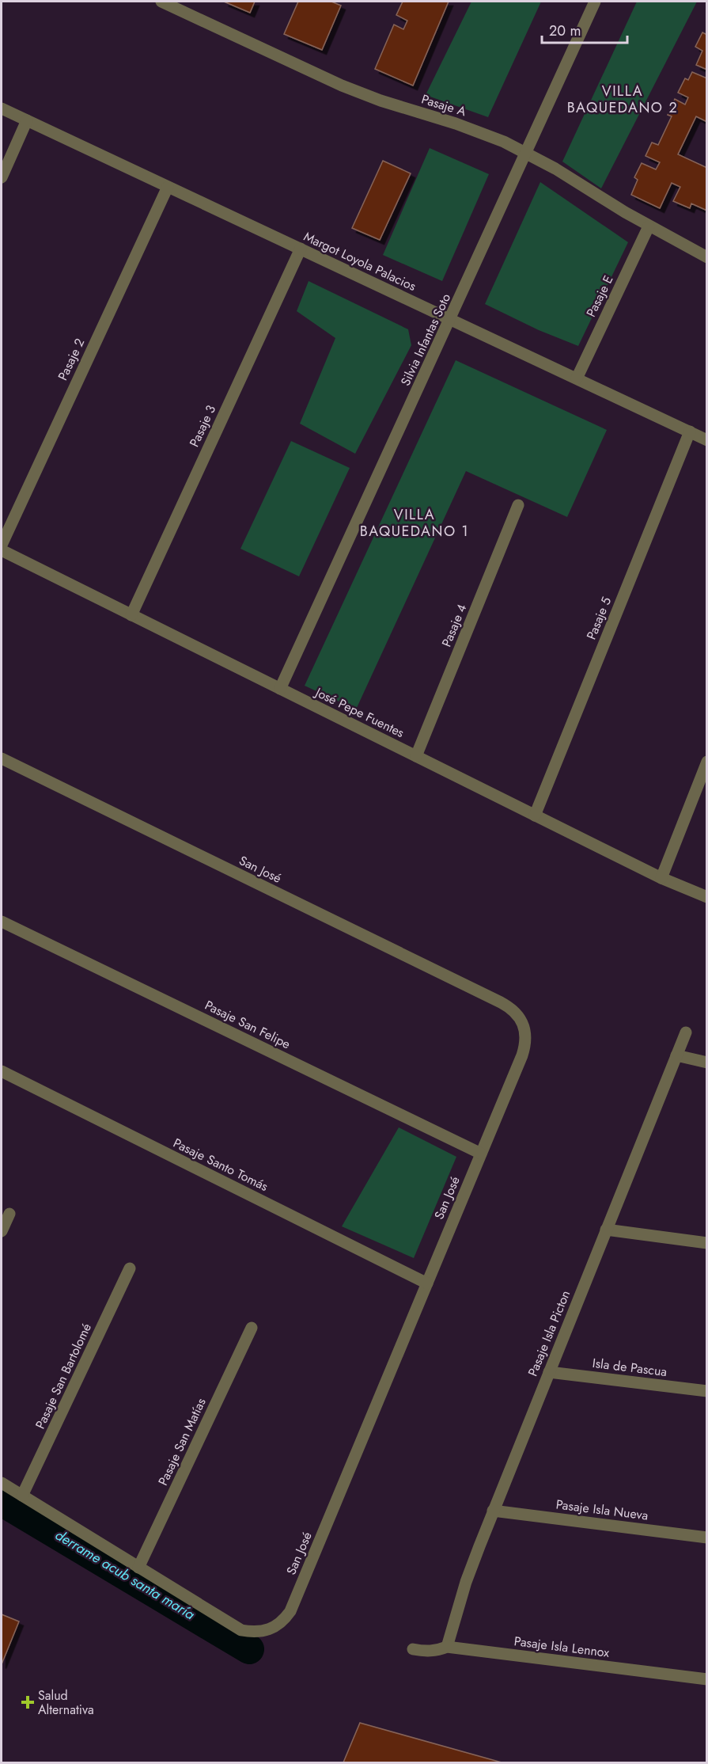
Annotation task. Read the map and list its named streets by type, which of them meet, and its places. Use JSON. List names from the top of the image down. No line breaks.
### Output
{"streets":{"street":["Pasaje A","Margot Loyola Palacios","Pasaje E","Silvia Infantas Soto","Pasaje 2","Pasaje 3","Pasaje 5","Pasaje 4","José Pepe Fuentes","San José","Pasaje San Felipe","Pasaje Santo Tomás","Pasaje Isla Picton","Isla de Pascua","Pasaje San Bartolomé","Pasaje San Matías","Pasaje Isla Nueva","Pasaje Isla Lennox"]},"crossings":[["Pasaje A","Pasaje E"],["Pasaje A","Silvia Infantas Soto"],["Margot Loyola Palacios","Pasaje E"],["Margot Loyola Palacios","Silvia Infantas Soto"],["Margot Loyola Palacios","Pasaje 2"],["Margot Loyola Palacios","Pasaje 3"],["Margot Loyola Palacios","Pasaje 5"],["Silvia Infantas Soto","José Pepe Fuentes"],["Pasaje 3","José Pepe Fuentes"],["Pasaje 5","José Pepe Fuentes"],["Pasaje 4","José Pepe Fuentes"],["San José","Pasaje San Felipe"],["San José","Pasaje Santo Tomás"],["San José","Pasaje San Bartolomé"],["San José","Pasaje San Matías"],["Pasaje Isla Picton","Isla de Pascua"],["Pasaje Isla Picton","Pasaje Isla Nueva"],["Pasaje Isla Picton","Pasaje Isla Lennox"]],"districts":["VILLA BAQUEDANO 2","VILLA BAQUEDANO 1"],"water":["derrame acub santa maría"],"places":{"health":["Salud Alternativa"]},"scale_bar":"20 m"}
